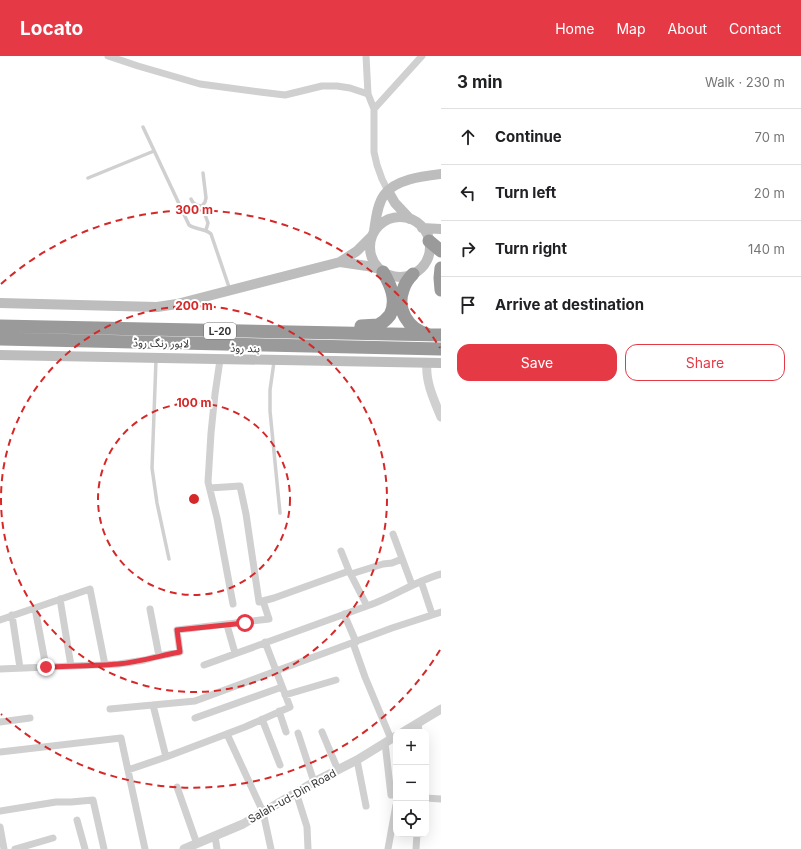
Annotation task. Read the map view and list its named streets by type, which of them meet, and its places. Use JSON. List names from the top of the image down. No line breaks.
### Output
{"streets":{"highway":["L-20","لاہور رنگ روڈ"],"main road":["بند روڈ"],"street":["Salah-ud-Din Road"]},"page":{"header":"Locato","nav":["Home","Map","About","Contact"],"heading":["3 min","Walk · 230 m"],"list":[["Continue","70 m"],["Turn left","20 m"],["Turn right","140 m"],"Arrive at destination"],"buttons":["Save","Share"],"map_buttons":["+","−"]},"rings":["300 m","200 m","100 m"]}
